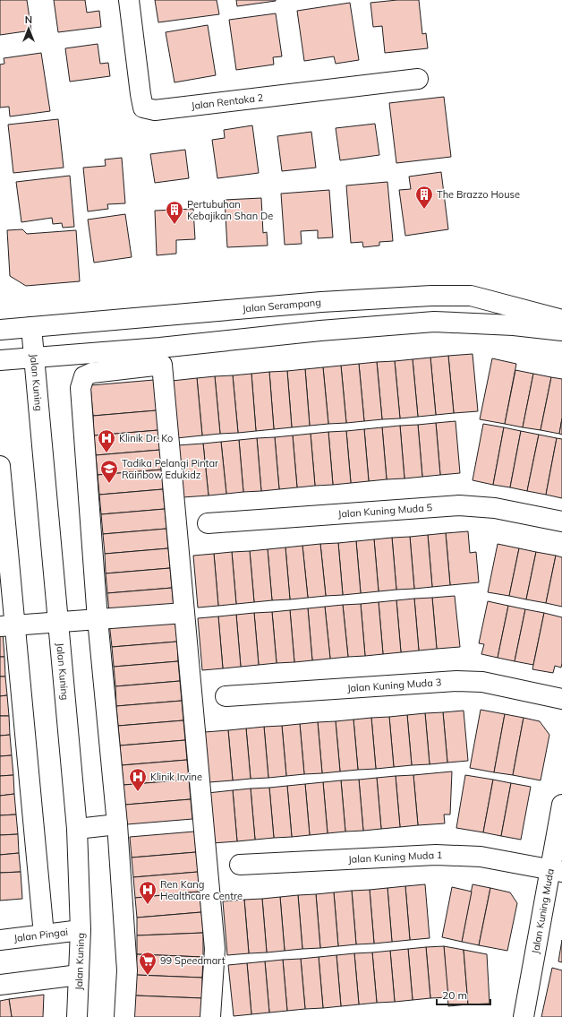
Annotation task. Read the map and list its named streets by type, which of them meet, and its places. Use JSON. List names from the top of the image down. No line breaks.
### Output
{"streets":{"street":["Jalan Rentaka 2","Jalan Serampang","Jalan Kuning","Jalan Kuning Muda 5","Jalan Kuning Muda 3","Jalan Kuning Muda 1","Jalan Kuning Muda","Jalan Pingai"]},"crossings":[["Jalan Serampang","Jalan Kuning"],["Jalan Kuning","Jalan Pingai"],["Jalan Kuning Muda 1","Jalan Kuning Muda"]],"places":{"building":["The Brazzo House","Pertubuhan Kebajikan Shan De"],"hospital":["Klinik Dr. Ko","Klinik Irvine","Ren Kang Healthcare Centre"],"school or university":["Tadika Pelangi Pintar Rainbow Edukidz"],"supermarket":["99 Speedmart"]},"scale_bar":"20 m","north":"top"}
